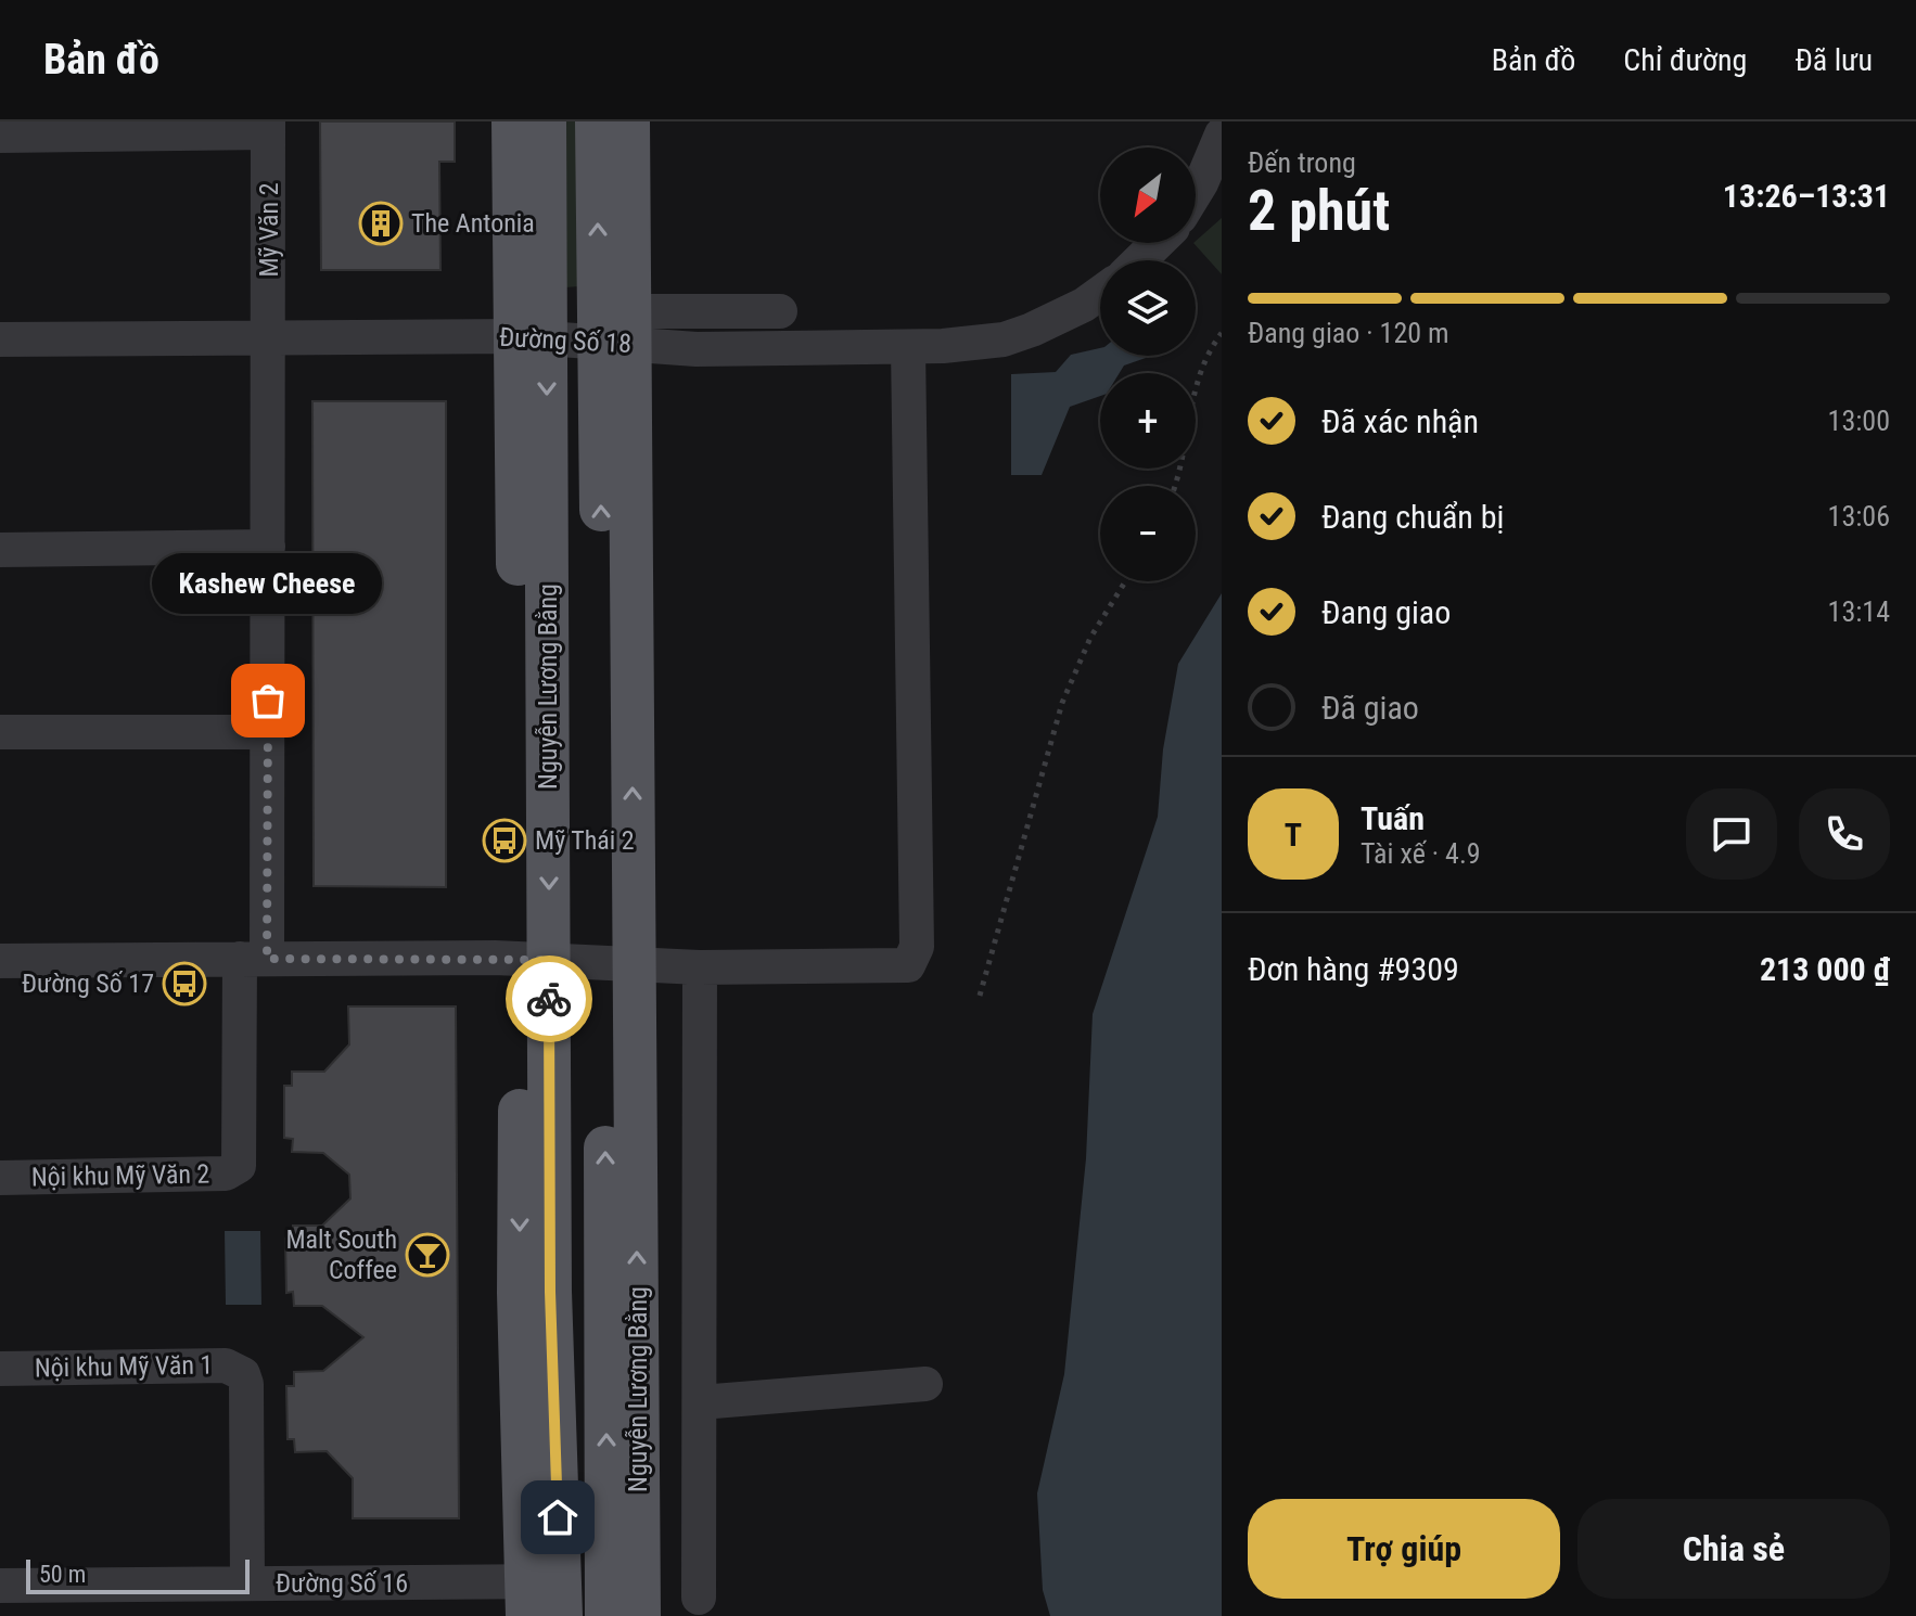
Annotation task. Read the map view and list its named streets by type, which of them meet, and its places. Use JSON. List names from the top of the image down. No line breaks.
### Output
{"streets":{"main road":["Nguyễn Lương Bằng"],"street":["Mỹ Văn 2","Đường Số 18","Nội khu Mỹ Văn 2","Nội khu Mỹ Văn 1","Đường Số 16"]},"crossings":[["Mỹ Văn 2","Đường Số 18"],["Mỹ Văn 2","Nội khu Mỹ Văn 2"],["Đường Số 18","Nguyễn Lương Bằng"],["Nguyễn Lương Bằng","Đường Số 16"],["Nội khu Mỹ Văn 1","Đường Số 16"]],"places":{"building":["The Antonia"],"other":["Kashew Cheese"],"bus stop":["Mỹ Thái 2","Đường Số 17"],"bar":["Malt South Coffee"]},"scale_bar":"50 m","north":"bottom left","page":{"header":"Bản đồ","nav":["Bản đồ","Chỉ đường","Đã lưu"],"heading":["2 phút","Đến trong","13:26–13:31"],"panel":["Tuấn","Tài xế · 4.9","Đơn hàng #9309","213 000 ₫"],"map_buttons":["+","−"],"bar":"Đang giao · 120 m","list":[["Đã xác nhận","13:00"],["Đang chuẩn bị","13:06"],["Đang giao","13:14"],"Đã giao"],"bubble":"Kashew Cheese","round":"T","buttons":["Trợ giúp","Chia sẻ"],"scale":"50 m"}}
